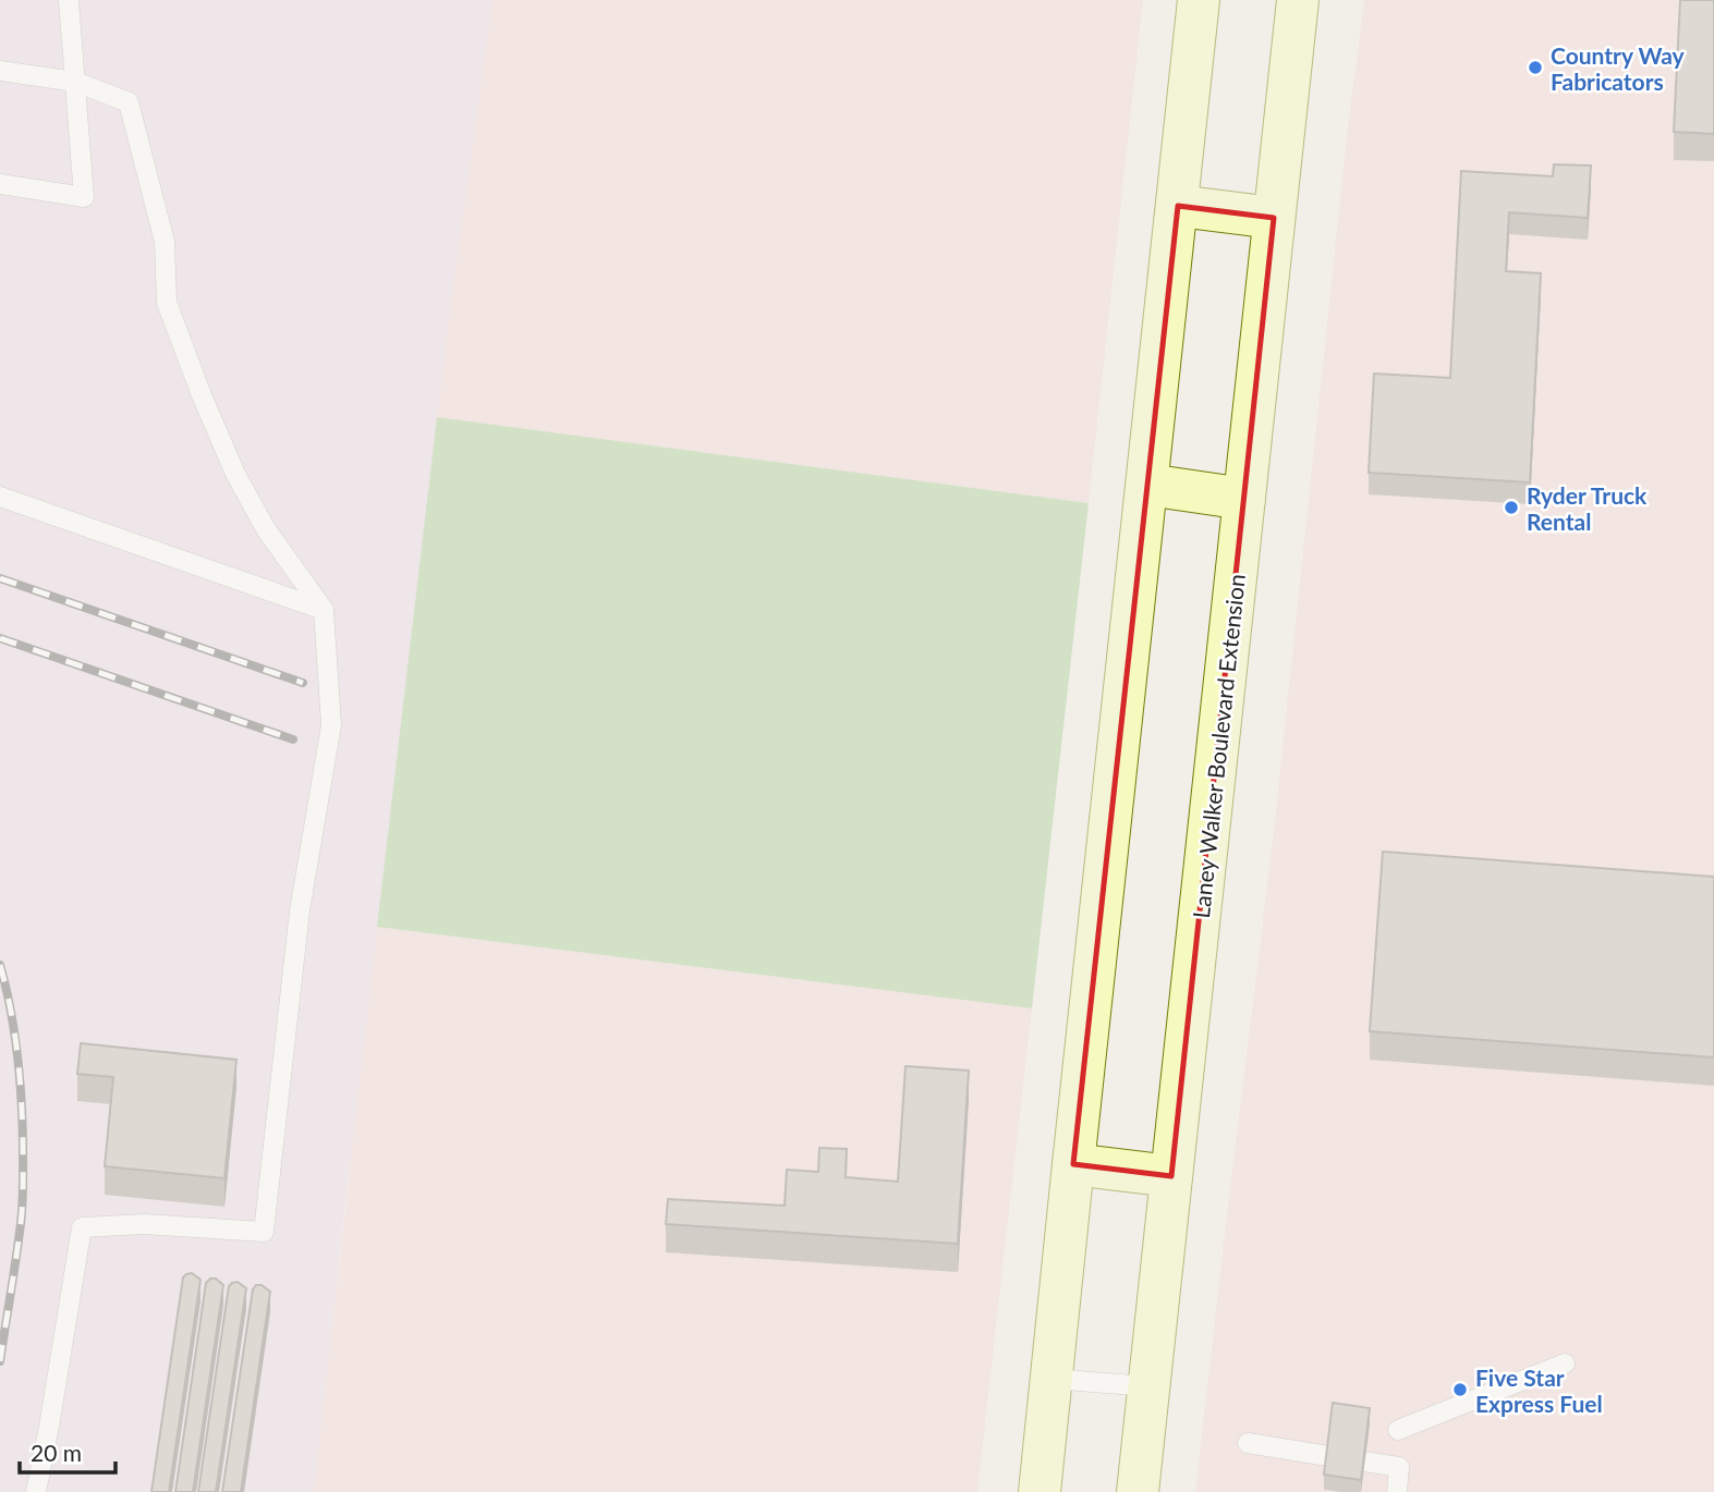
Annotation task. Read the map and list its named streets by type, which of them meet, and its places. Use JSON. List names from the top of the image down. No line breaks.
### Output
{"streets":{"main road":["Laney Walker Boulevard Extension"]},"places":["Country Way Fabricators","Ryder Truck Rental","Five Star Express Fuel"],"scale_bar":"20 m"}
